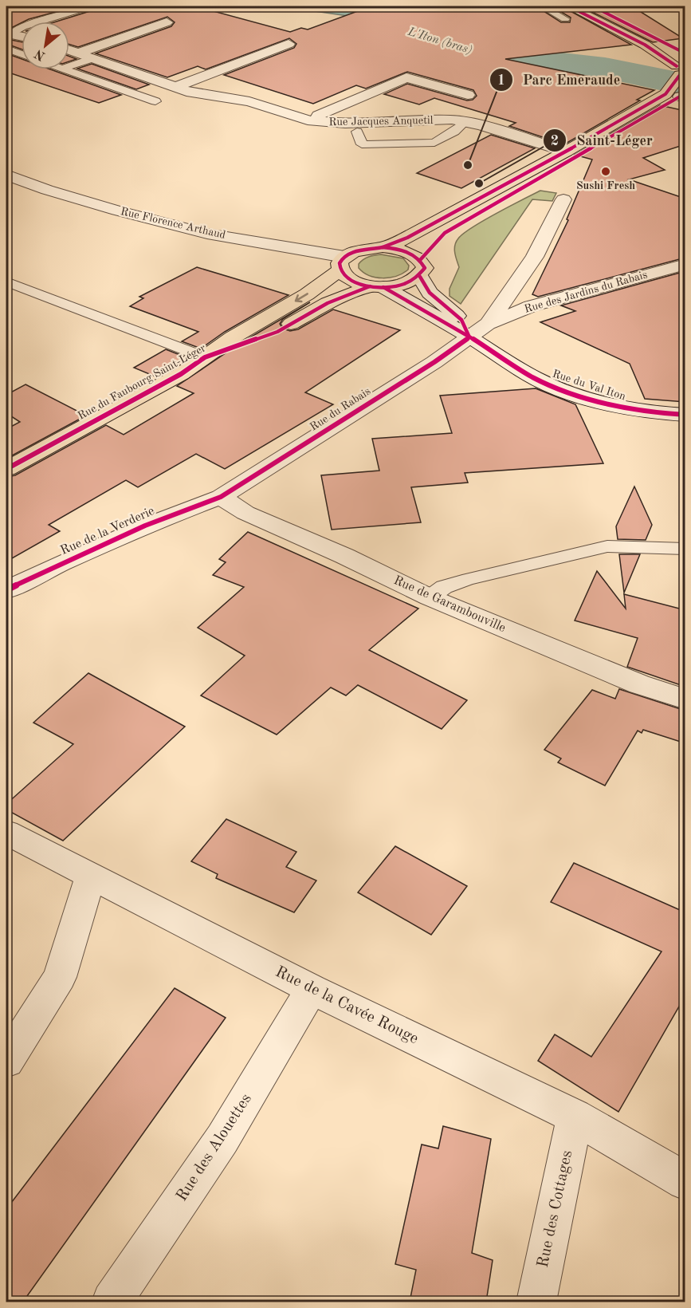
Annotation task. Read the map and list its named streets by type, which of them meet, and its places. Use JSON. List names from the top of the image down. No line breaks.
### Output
{"streets":{"main road":["Rue du Faubourg Saint-Léger"],"street":["Rue Jacques Anquetil","Rue Florence Arthaud","Rue des Jardins du Rabais","Rue du Val Iton","Rue du Rabais","Rue de la Verderie","Rue de Garambouville","Rue de la Cavée Rouge","Rue des Alouettes","Rue des Cottages"]},"crossings":[["Rue Florence Arthaud","Rue du Faubourg Saint-Léger"],["Rue des Jardins du Rabais","Rue du Rabais"],["Rue du Faubourg Saint-Léger","Rue du Val Iton"],["Rue du Val Iton","Rue du Rabais"],["Rue du Rabais","Rue de la Verderie"],["Rue du Rabais","Rue de Garambouville"],["Rue de la Verderie","Rue de Garambouville"],["Rue de la Cavée Rouge","Rue des Alouettes"],["Rue de la Cavée Rouge","Rue des Cottages"]],"water":["L'Iton (bras)"],"places":["Parc Emeraude","Sushi Fresh","Saint-Léger"],"north":"bottom left"}
